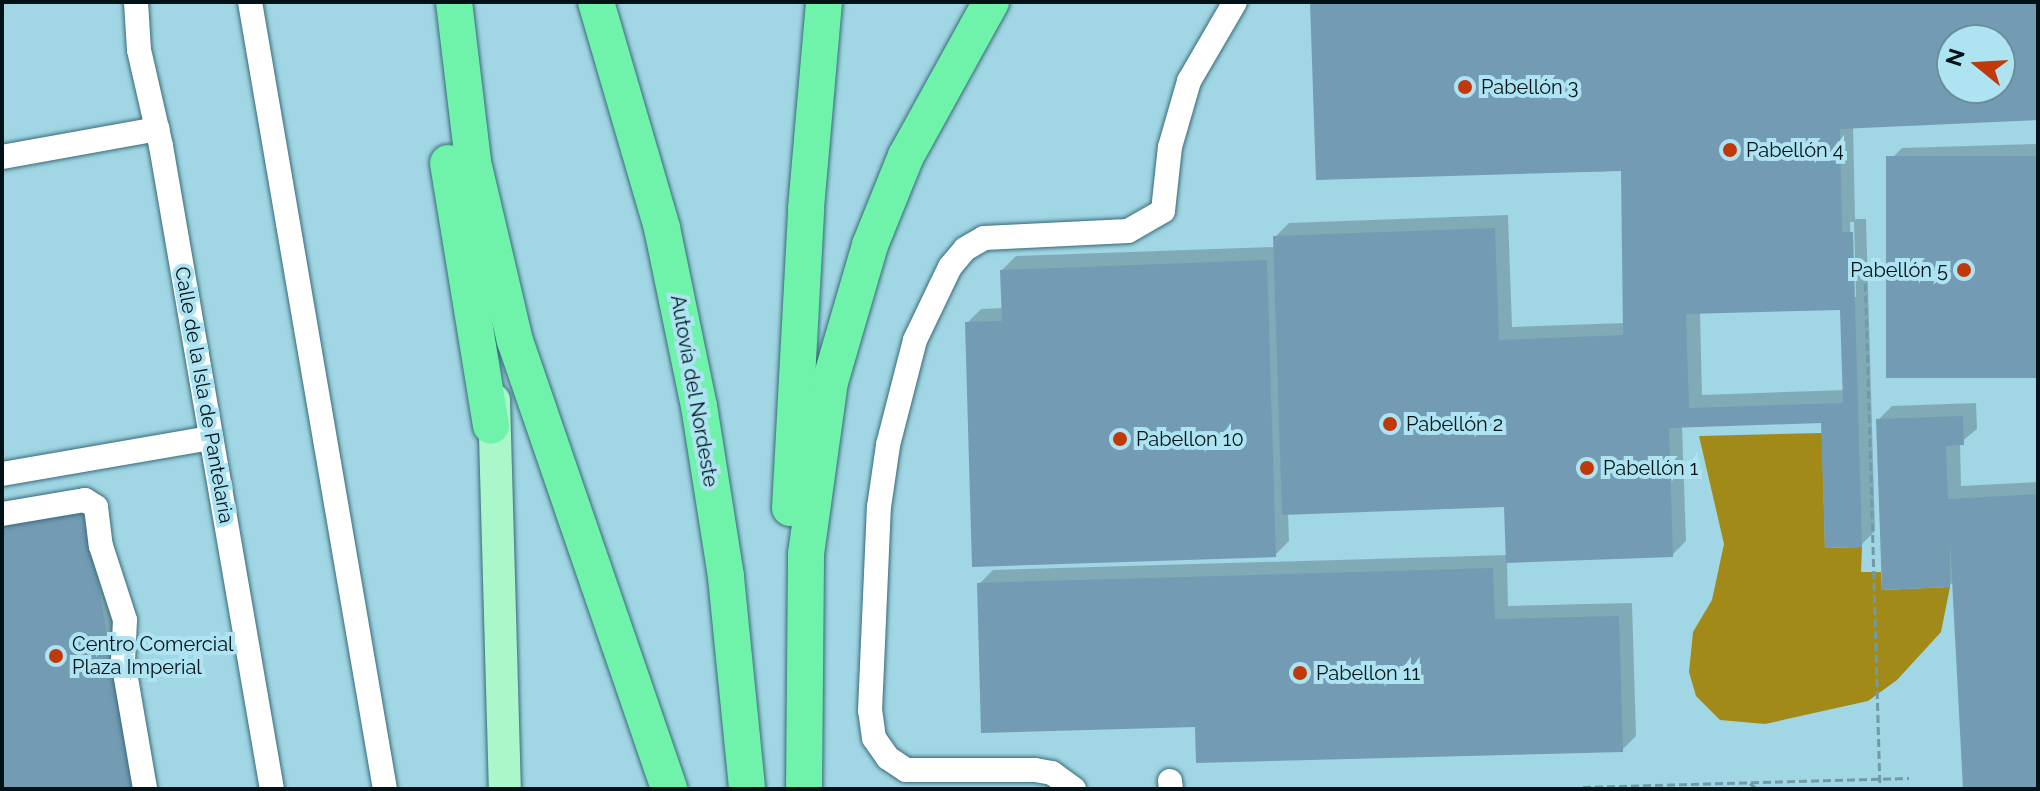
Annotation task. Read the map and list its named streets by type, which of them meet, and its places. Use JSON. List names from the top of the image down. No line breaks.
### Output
{"streets":{"highway":["Autovía del Nordeste"],"lane":["Calle de la Isla de Pantelaria"]},"places":["Pabellón 3","Pabellón 4","Pabellón 5","Pabellón 2","Pabellon 10","Pabellón 1","Centro Comercial Plaza Imperial","Pabellon 11"],"north":"left"}
